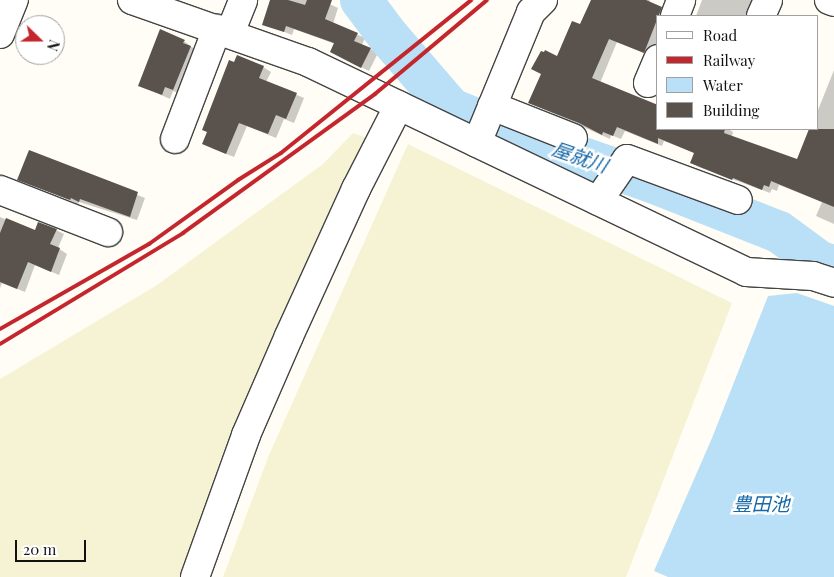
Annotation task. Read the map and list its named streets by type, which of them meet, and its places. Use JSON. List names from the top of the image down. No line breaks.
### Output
{"water":["屋就川","豊田池"],"legend":["Road","Railway","Water","Building"],"scale_bar":"20 m","north":"right"}
